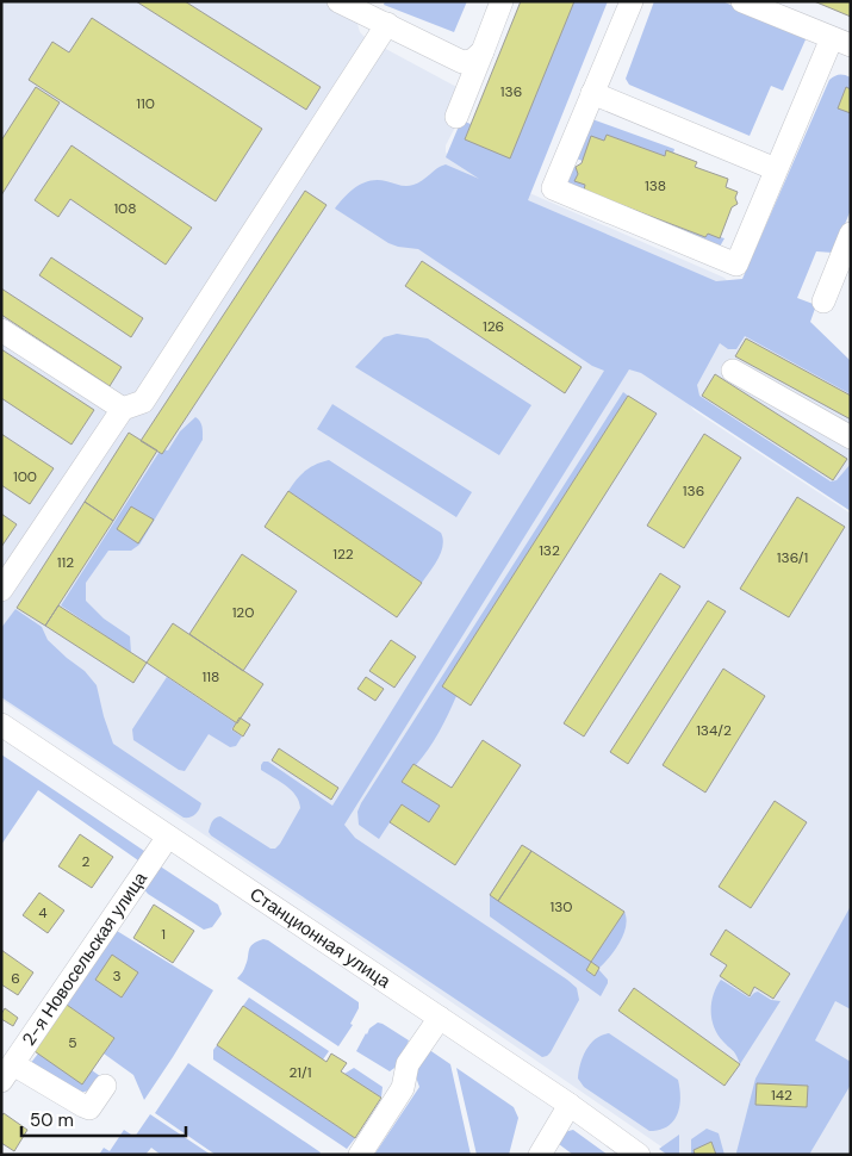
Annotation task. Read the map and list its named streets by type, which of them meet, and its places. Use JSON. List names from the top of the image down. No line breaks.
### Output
{"streets":{"street":["Станционная улица","2-я Новосельская улица"]},"crossings":[["Станционная улица","2-я Новосельская улица"]],"house_numbers":["136","110","138","108","126","100","136","132","122","136/1","112","120","118","134/2","2","130","4","1","3","6","5","21/1","142"],"scale_bar":"50 m"}
